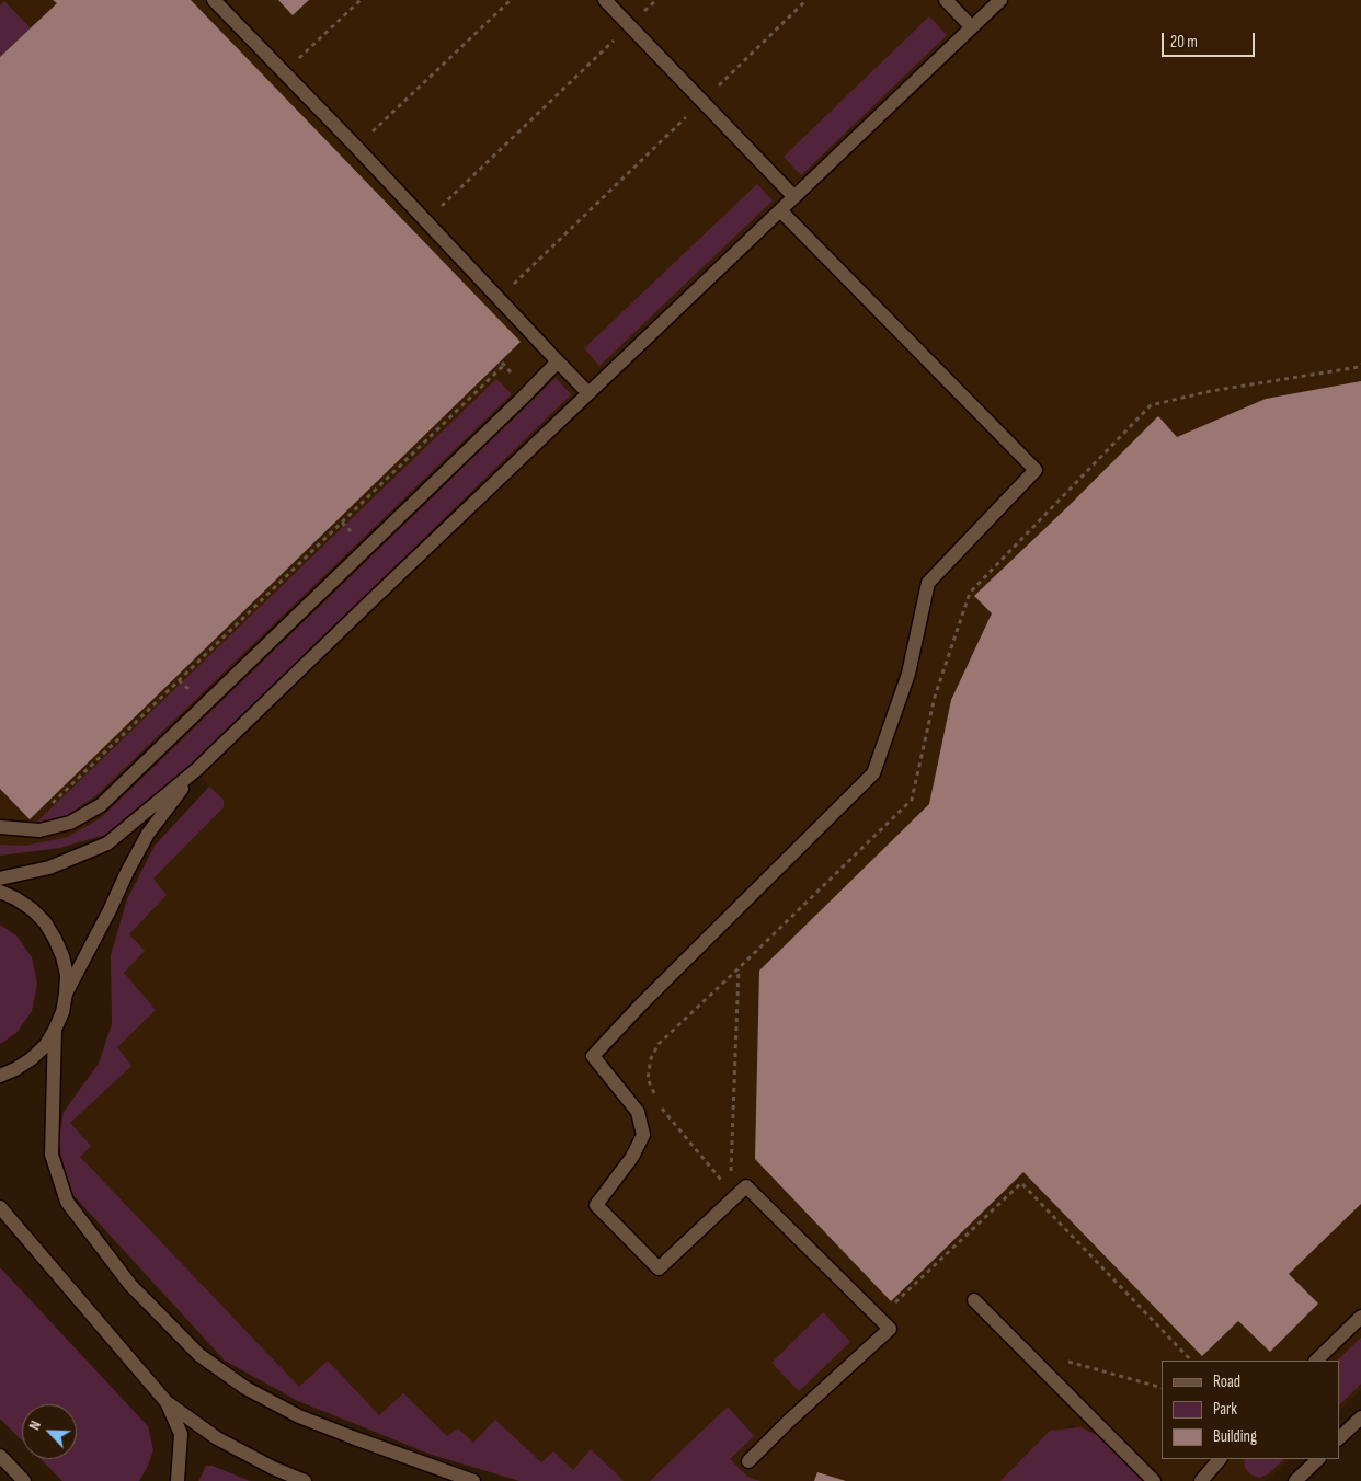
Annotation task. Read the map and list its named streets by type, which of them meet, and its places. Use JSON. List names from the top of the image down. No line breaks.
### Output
{"legend":["Road","Park","Building"],"scale_bar":"20 m","north":"top left"}
